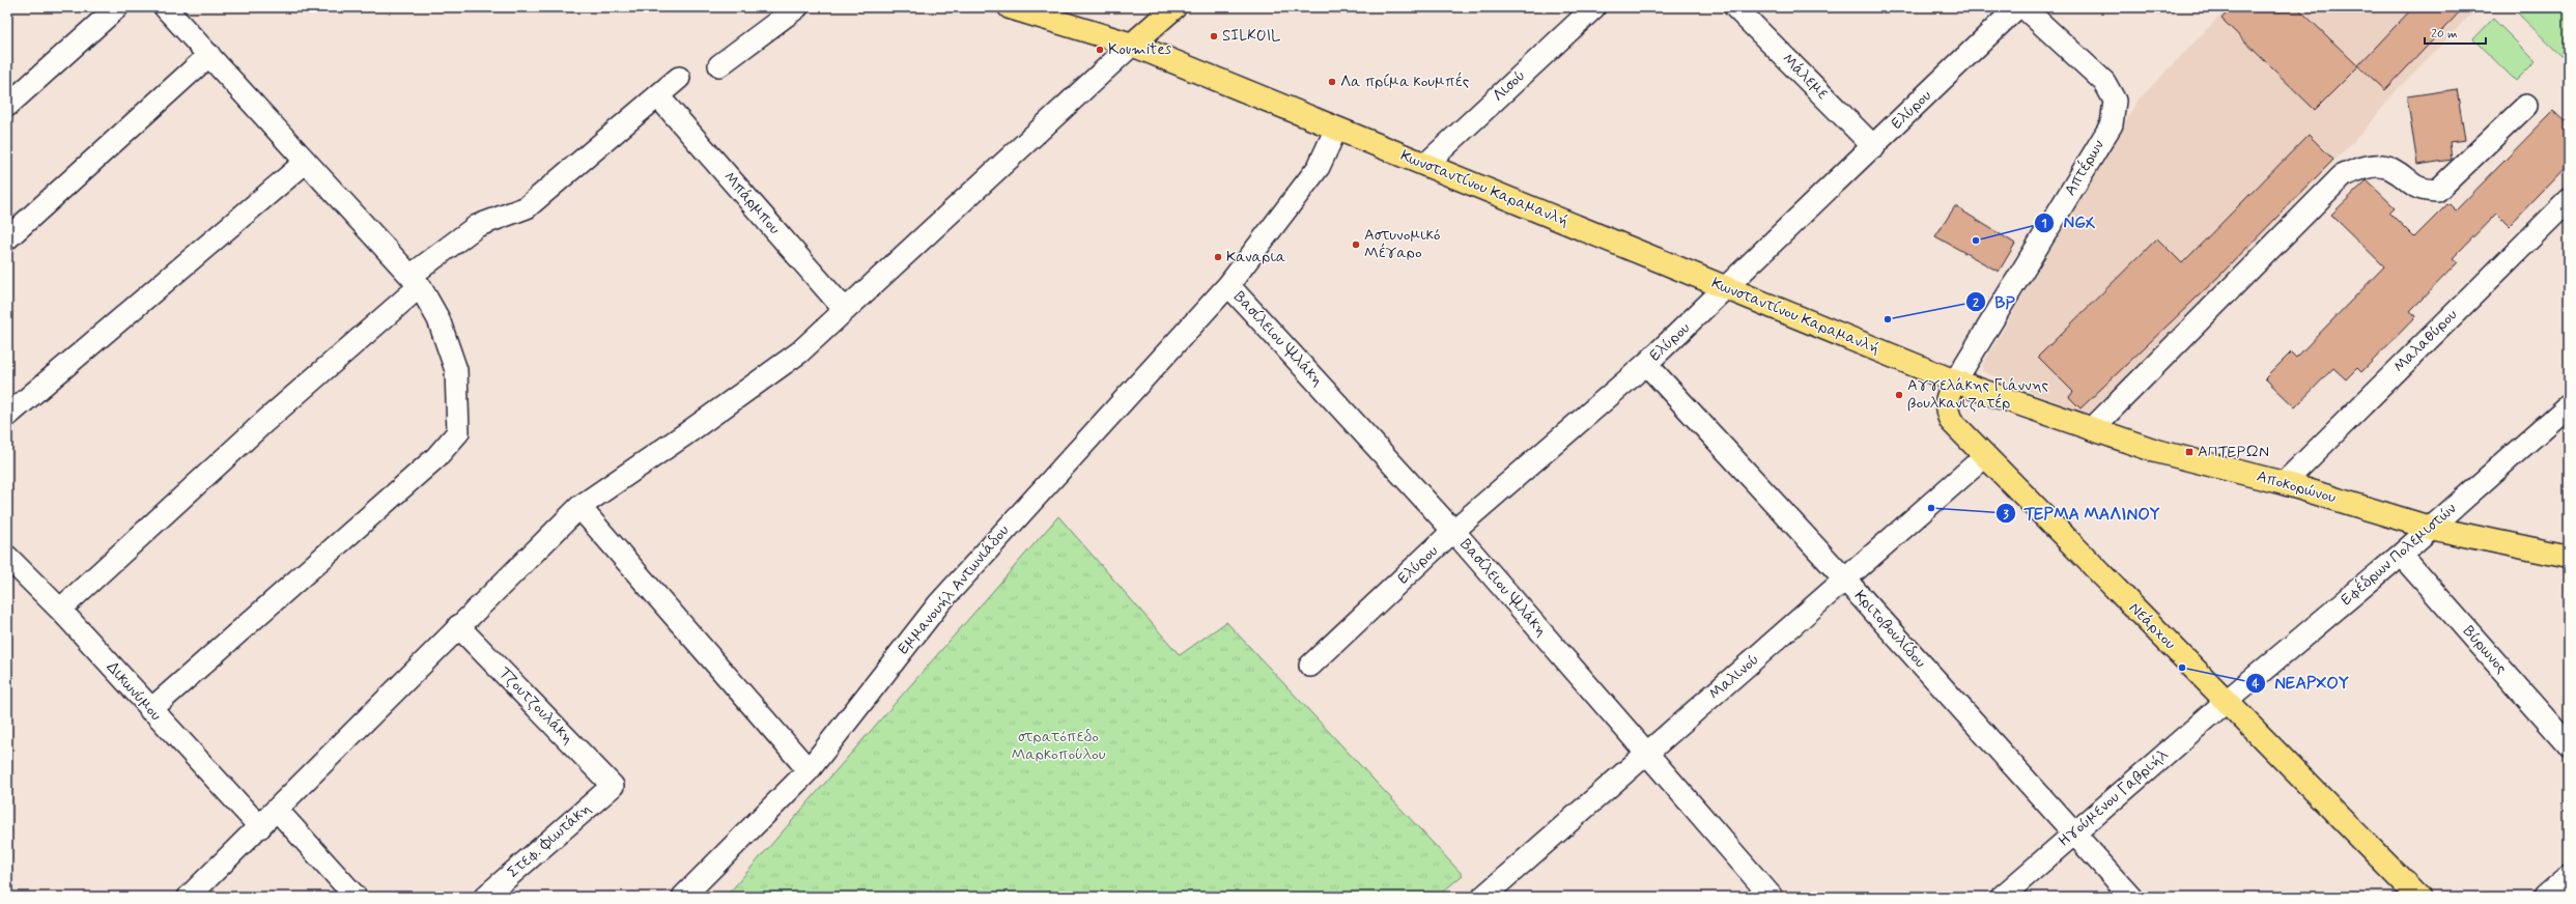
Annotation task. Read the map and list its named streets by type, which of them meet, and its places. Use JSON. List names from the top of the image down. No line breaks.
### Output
{"streets":{"main road":["Κωνσταντίνου Καραμανλή","Αποκορώνου","Νεάρχου"],"street":["Μάλεμε","Λισού","Ελύρου","Απτέρων","Μπάρμπου","Βασίλειου Ψιλάκη","Μαλαθύρου","Εφέδρων Πολεμιστών","Εμμανουήλ Αντωνιάδου","Κριτοβουλίδου","Βύρωνος","Μαλινού","Δικωνύμου","Τζουτζουλάκη","Ηγούμενου Γαβριήλ","Στεφ. Φιωτάκη"]},"crossings":[["Μάλεμε","Ελύρου"],["Λισού","Κωνσταντίνου Καραμανλή"],["Ελύρου","Κωνσταντίνου Καραμανλή"],["Ελύρου","Βασίλειου Ψιλάκη"],["Ελύρου","Κριτοβουλίδου"],["Απτέρων","Κωνσταντίνου Καραμανλή"],["Απτέρων","Αποκορώνου"],["Απτέρων","Νεάρχου"],["Κωνσταντίνου Καραμανλή","Αποκορώνου"],["Κωνσταντίνου Καραμανλή","Εμμανουήλ Αντωνιάδου"],["Κωνσταντίνου Καραμανλή","Νεάρχου"],["Βασίλειου Ψιλάκη","Εμμανουήλ Αντωνιάδου"],["Βασίλειου Ψιλάκη","Μαλινού"],["Μαλαθύρου","Αποκορώνου"],["Αποκορώνου","Εφέδρων Πολεμιστών"],["Αποκορώνου","Νεάρχου"],["Εφέδρων Πολεμιστών","Νεάρχου"],["Εφέδρων Πολεμιστών","Βύρωνος"],["Εφέδρων Πολεμιστών","Ηγούμενου Γαβριήλ"],["Νεάρχου","Μαλινού"],["Νεάρχου","Ηγούμενου Γαβριήλ"],["Κριτοβουλίδου","Μαλινού"],["Κριτοβουλίδου","Ηγούμενου Γαβριήλ"],["Τζουτζουλάκη","Στεφ. Φιωτάκη"]],"parks":["στρατόπεδο Μαρκοπούλου"],"places":{"other":["SILKOIL","Koumites","Λα πρίμα κουμπές","NGX","Αστυνομικό Μέγαρο","Καναρια","BP","Αγγελάκης Γιάννης βουλκανιζατέρ","ΤΕΡΜΑ ΜΑΛΙΝΟΥ","ΝΕΑΡΧΟΥ"],"transit":["ΑΠΤΕΡΩΝ"]},"scale_bar":"20 m"}
